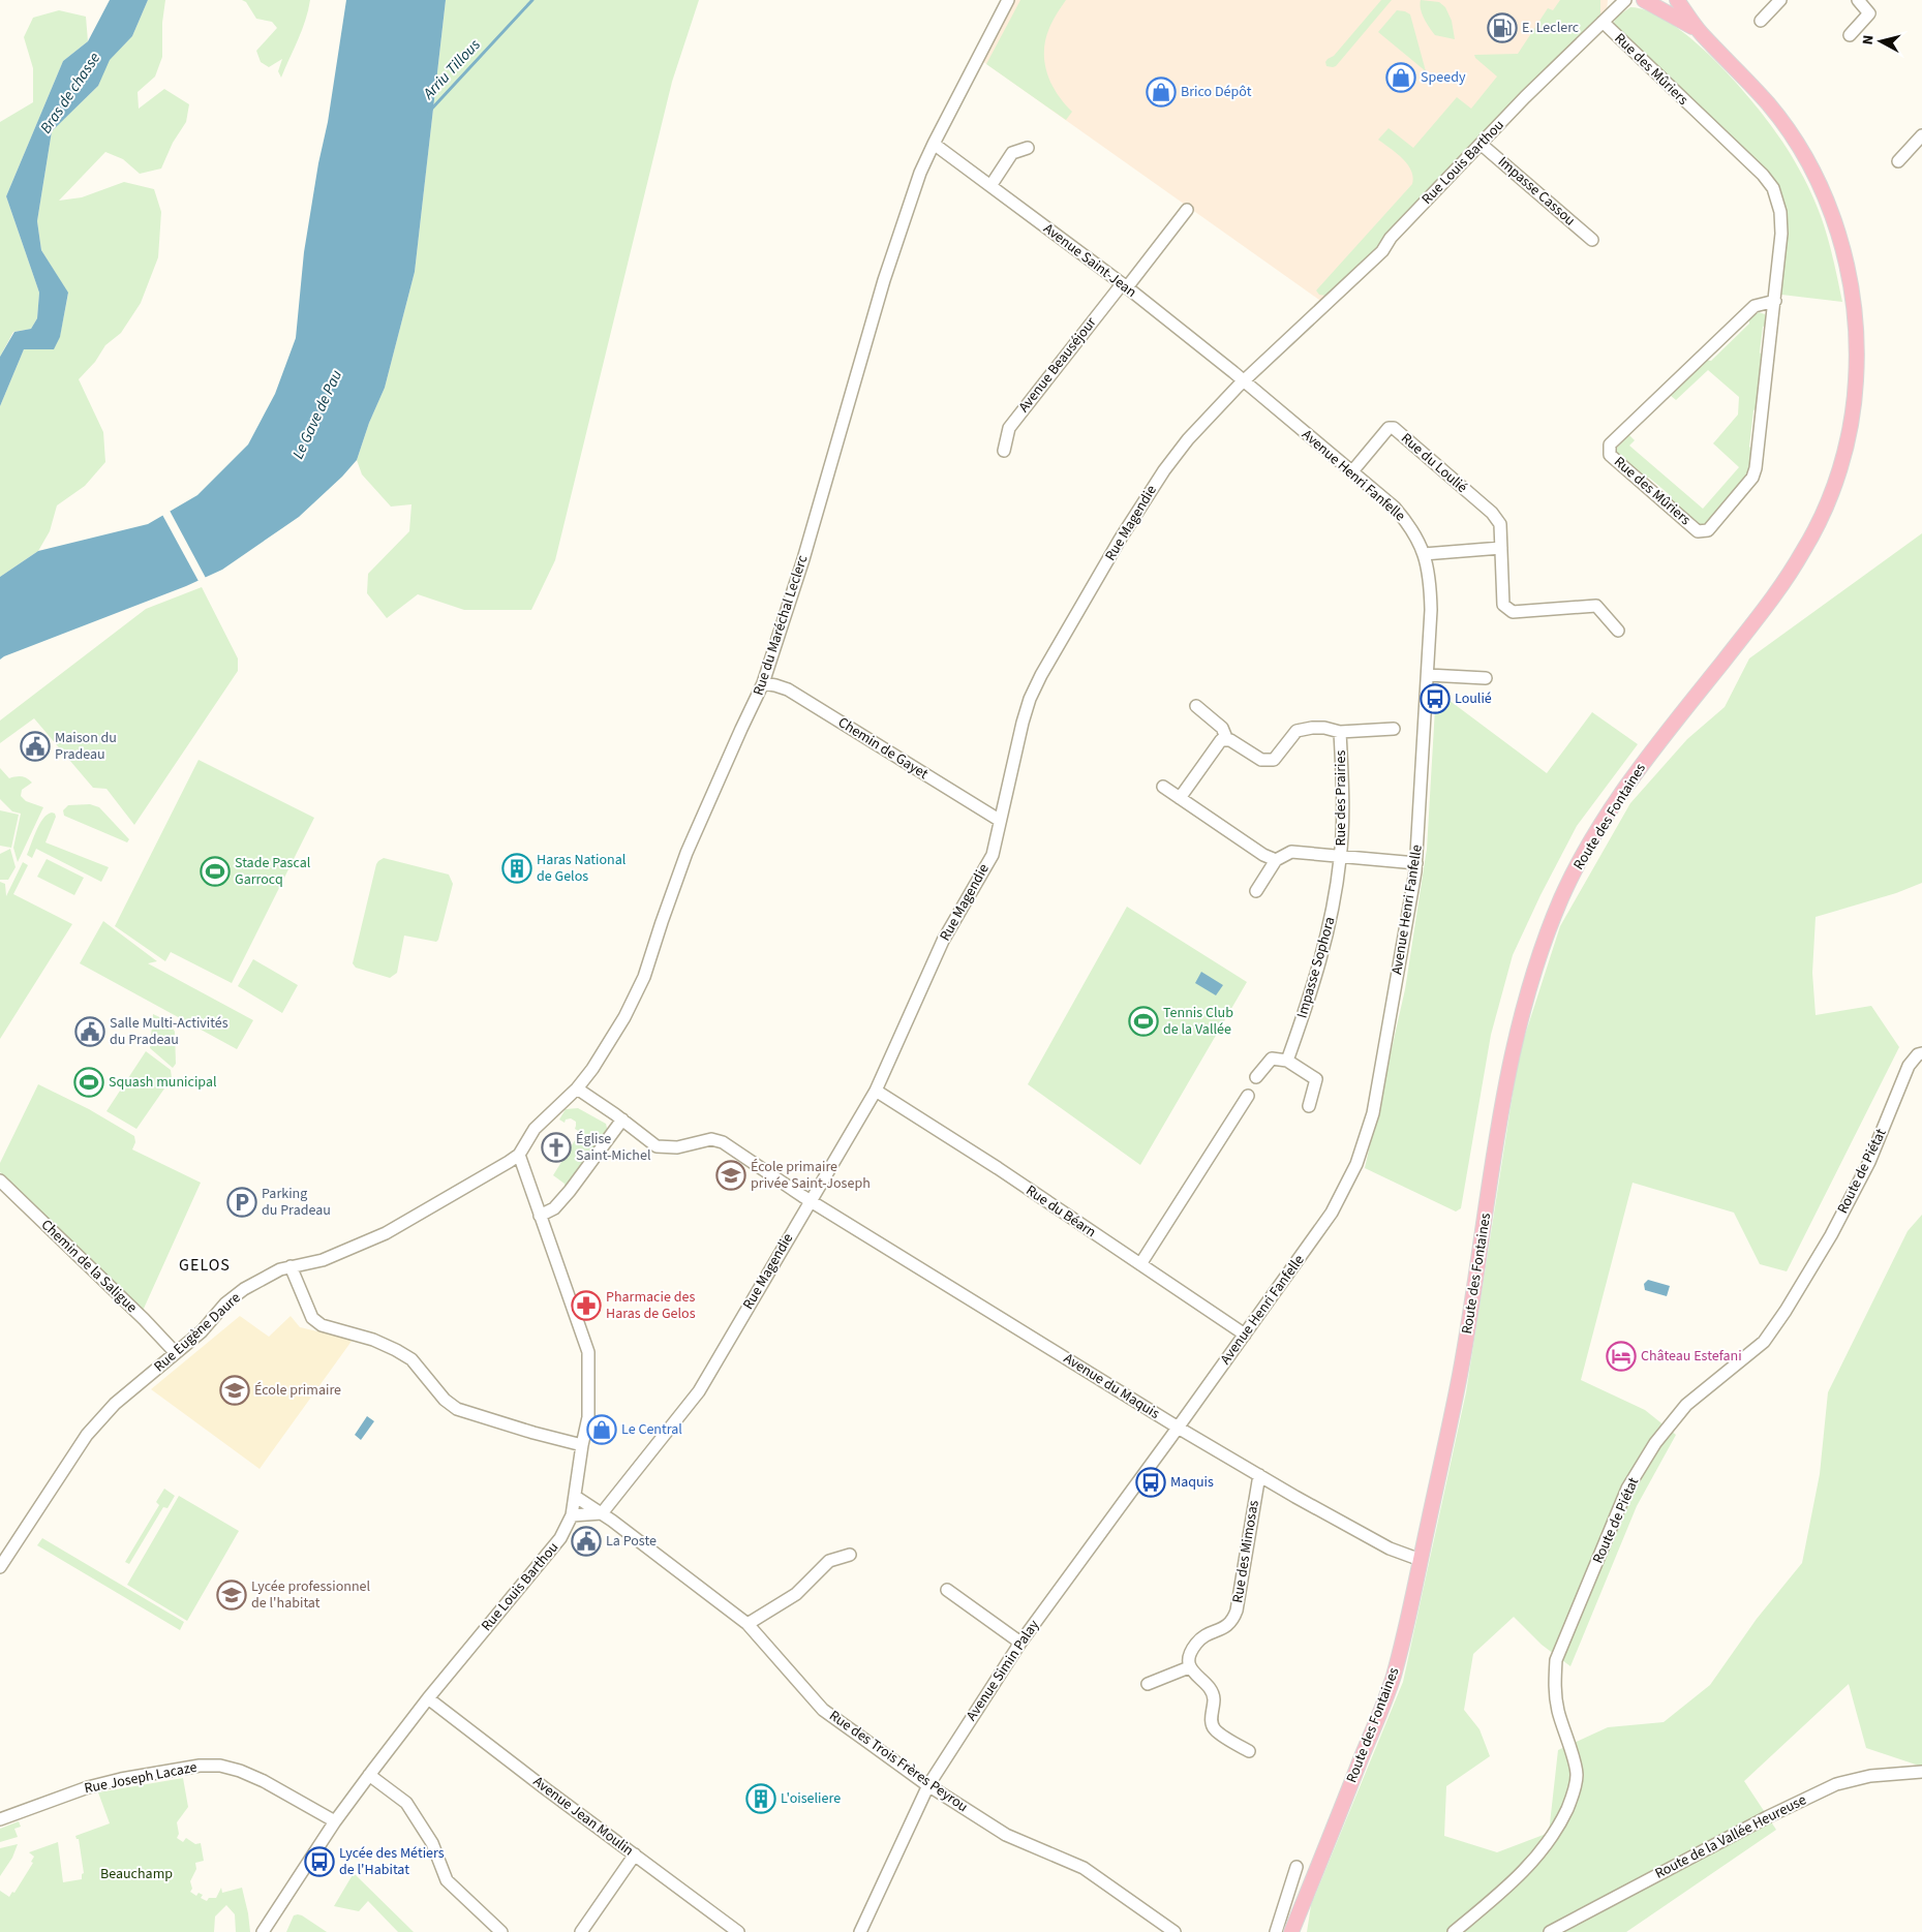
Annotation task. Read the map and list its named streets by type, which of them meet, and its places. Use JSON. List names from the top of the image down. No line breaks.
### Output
{"streets":{"main road":["Route des Fontaines"],"street":["Rue des Mûriers","Rue Louis Barthou","Impasse Cassou","Avenue Saint-Jean","Avenue Beauséjour","Rue du Loulié","Avenue Henri Fanfelle","Rue Magendie","Rue du Maréchal Leclerc","Chemin de Gayet","Rue des Prairies","Impasse Sophora","Route de Piétat","Rue du Béarn","Chemin de la Saligue","Rue Eugène Daure","Avenue du Maquis","Rue des Mimosas","Avenue Simin Palay","Rue des Trois Frères Peyrou","Rue Joseph Lacaze","Avenue Jean Moulin","Route de la Vallée Heureuse"]},"crossings":[["Rue des Mûriers","Rue Louis Barthou"],["Rue Louis Barthou","Impasse Cassou"],["Rue Louis Barthou","Rue Magendie"],["Rue Louis Barthou","Rue du Maréchal Leclerc"],["Rue Louis Barthou","Rue Eugène Daure"],["Rue Louis Barthou","Rue des Trois Frères Peyrou"],["Rue Louis Barthou","Rue Joseph Lacaze"],["Rue Louis Barthou","Avenue Jean Moulin"],["Avenue Saint-Jean","Avenue Beauséjour"],["Avenue Saint-Jean","Avenue Henri Fanfelle"],["Avenue Saint-Jean","Rue Magendie"],["Avenue Saint-Jean","Rue du Maréchal Leclerc"],["Rue du Loulié","Avenue Henri Fanfelle"],["Avenue Henri Fanfelle","Rue Magendie"],["Avenue Henri Fanfelle","Rue du Béarn"],["Avenue Henri Fanfelle","Avenue du Maquis"],["Avenue Henri Fanfelle","Avenue Simin Palay"],["Rue Magendie","Chemin de Gayet"],["Rue Magendie","Rue du Béarn"],["Rue Magendie","Avenue du Maquis"],["Rue Magendie","Rue des Trois Frères Peyrou"],["Rue du Maréchal Leclerc","Chemin de Gayet"],["Rue du Maréchal Leclerc","Rue Eugène Daure"],["Rue du Maréchal Leclerc","Avenue du Maquis"],["Rue des Prairies","Impasse Sophora"],["Route des Fontaines","Avenue du Maquis"],["Chemin de la Saligue","Rue Eugène Daure"],["Avenue du Maquis","Rue des Mimosas"],["Avenue du Maquis","Avenue Simin Palay"],["Avenue Simin Palay","Rue des Trois Frères Peyrou"]],"districts":["GELOS"],"water":["Arriu Tillous","Bras de chasse","Le Gave de Pau"],"parks":["Beauchamp"],"places":{"fuel station":["E. Leclerc"],"shop":["Speedy","Brico Dépôt","Le Central"],"bus stop":["Loulié","Maquis","Lycée des Métiers de l'Habitat"],"public building":["Maison du Pradeau","Salle Multi-Activités du Pradeau","La Poste"],"building":["Haras National de Gelos","L'oiseliere"],"sports":["Stade Pascal Garrocq","Tennis Club de la Vallée","Squash municipal"],"church":["Église Saint-Michel"],"school or university":["École primaire privée Saint-Joseph","École primaire","Lycée professionnel de l'habitat"],"parking":["Parking du Pradeau"],"pharmacy":["Pharmacie des Haras de Gelos"],"hotel":["Château Estefani"]},"north":"left"}
